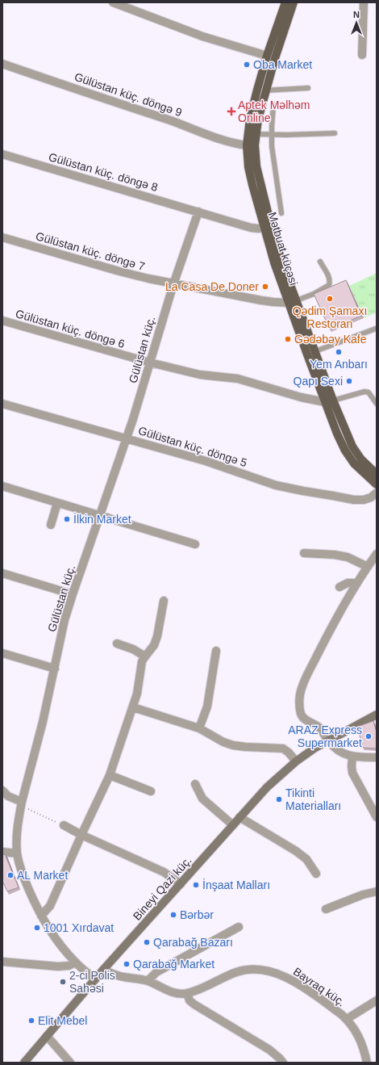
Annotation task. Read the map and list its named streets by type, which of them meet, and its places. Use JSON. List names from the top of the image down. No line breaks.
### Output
{"streets":{"main road":["Mətbuat küçəsi","Bineyi Qazi küç."],"street":["Gülüstan küç. döngə 9","Gülüstan küç. döngə 8","Gülüstan küç. döngə 7","Gülüstan küç. döngə 6","Gülüstan küç.","Gülüstan küç. döngə 5","Bayraq küç."]},"crossings":[["Gülüstan küç. döngə 9","Mətbuat küçəsi"],["Gülüstan küç. döngə 8","Mətbuat küçəsi"],["Gülüstan küç. döngə 8","Gülüstan küç."],["Mətbuat küçəsi","Gülüstan küç. döngə 7"],["Mətbuat küçəsi","Gülüstan küç. döngə 6"],["Gülüstan küç. döngə 7","Gülüstan küç."],["Gülüstan küç. döngə 6","Gülüstan küç."],["Gülüstan küç.","Gülüstan küç. döngə 5"],["Gülüstan küç.","Bineyi Qazi küç."],["Bineyi Qazi küç.","Bayraq küç."]],"places":{"other":["Oba Market","La Casa De Doner","Qədim Şamaxı Restoran","Gədəbəy Kafe","Yem Anbarı","Qapı Sexi","İlkin Market","ARAZ Express Supermarket","Tikinti Materialları","AL Market","İnşaat Malları","Bərbər","1001 Xırdavat","Qarabağ Bazarı","Qarabağ Market","2-ci Polis Sahəsi","Elit Mebel"],"health":["Aptek Mәlhәm Online"]},"north":"top"}
